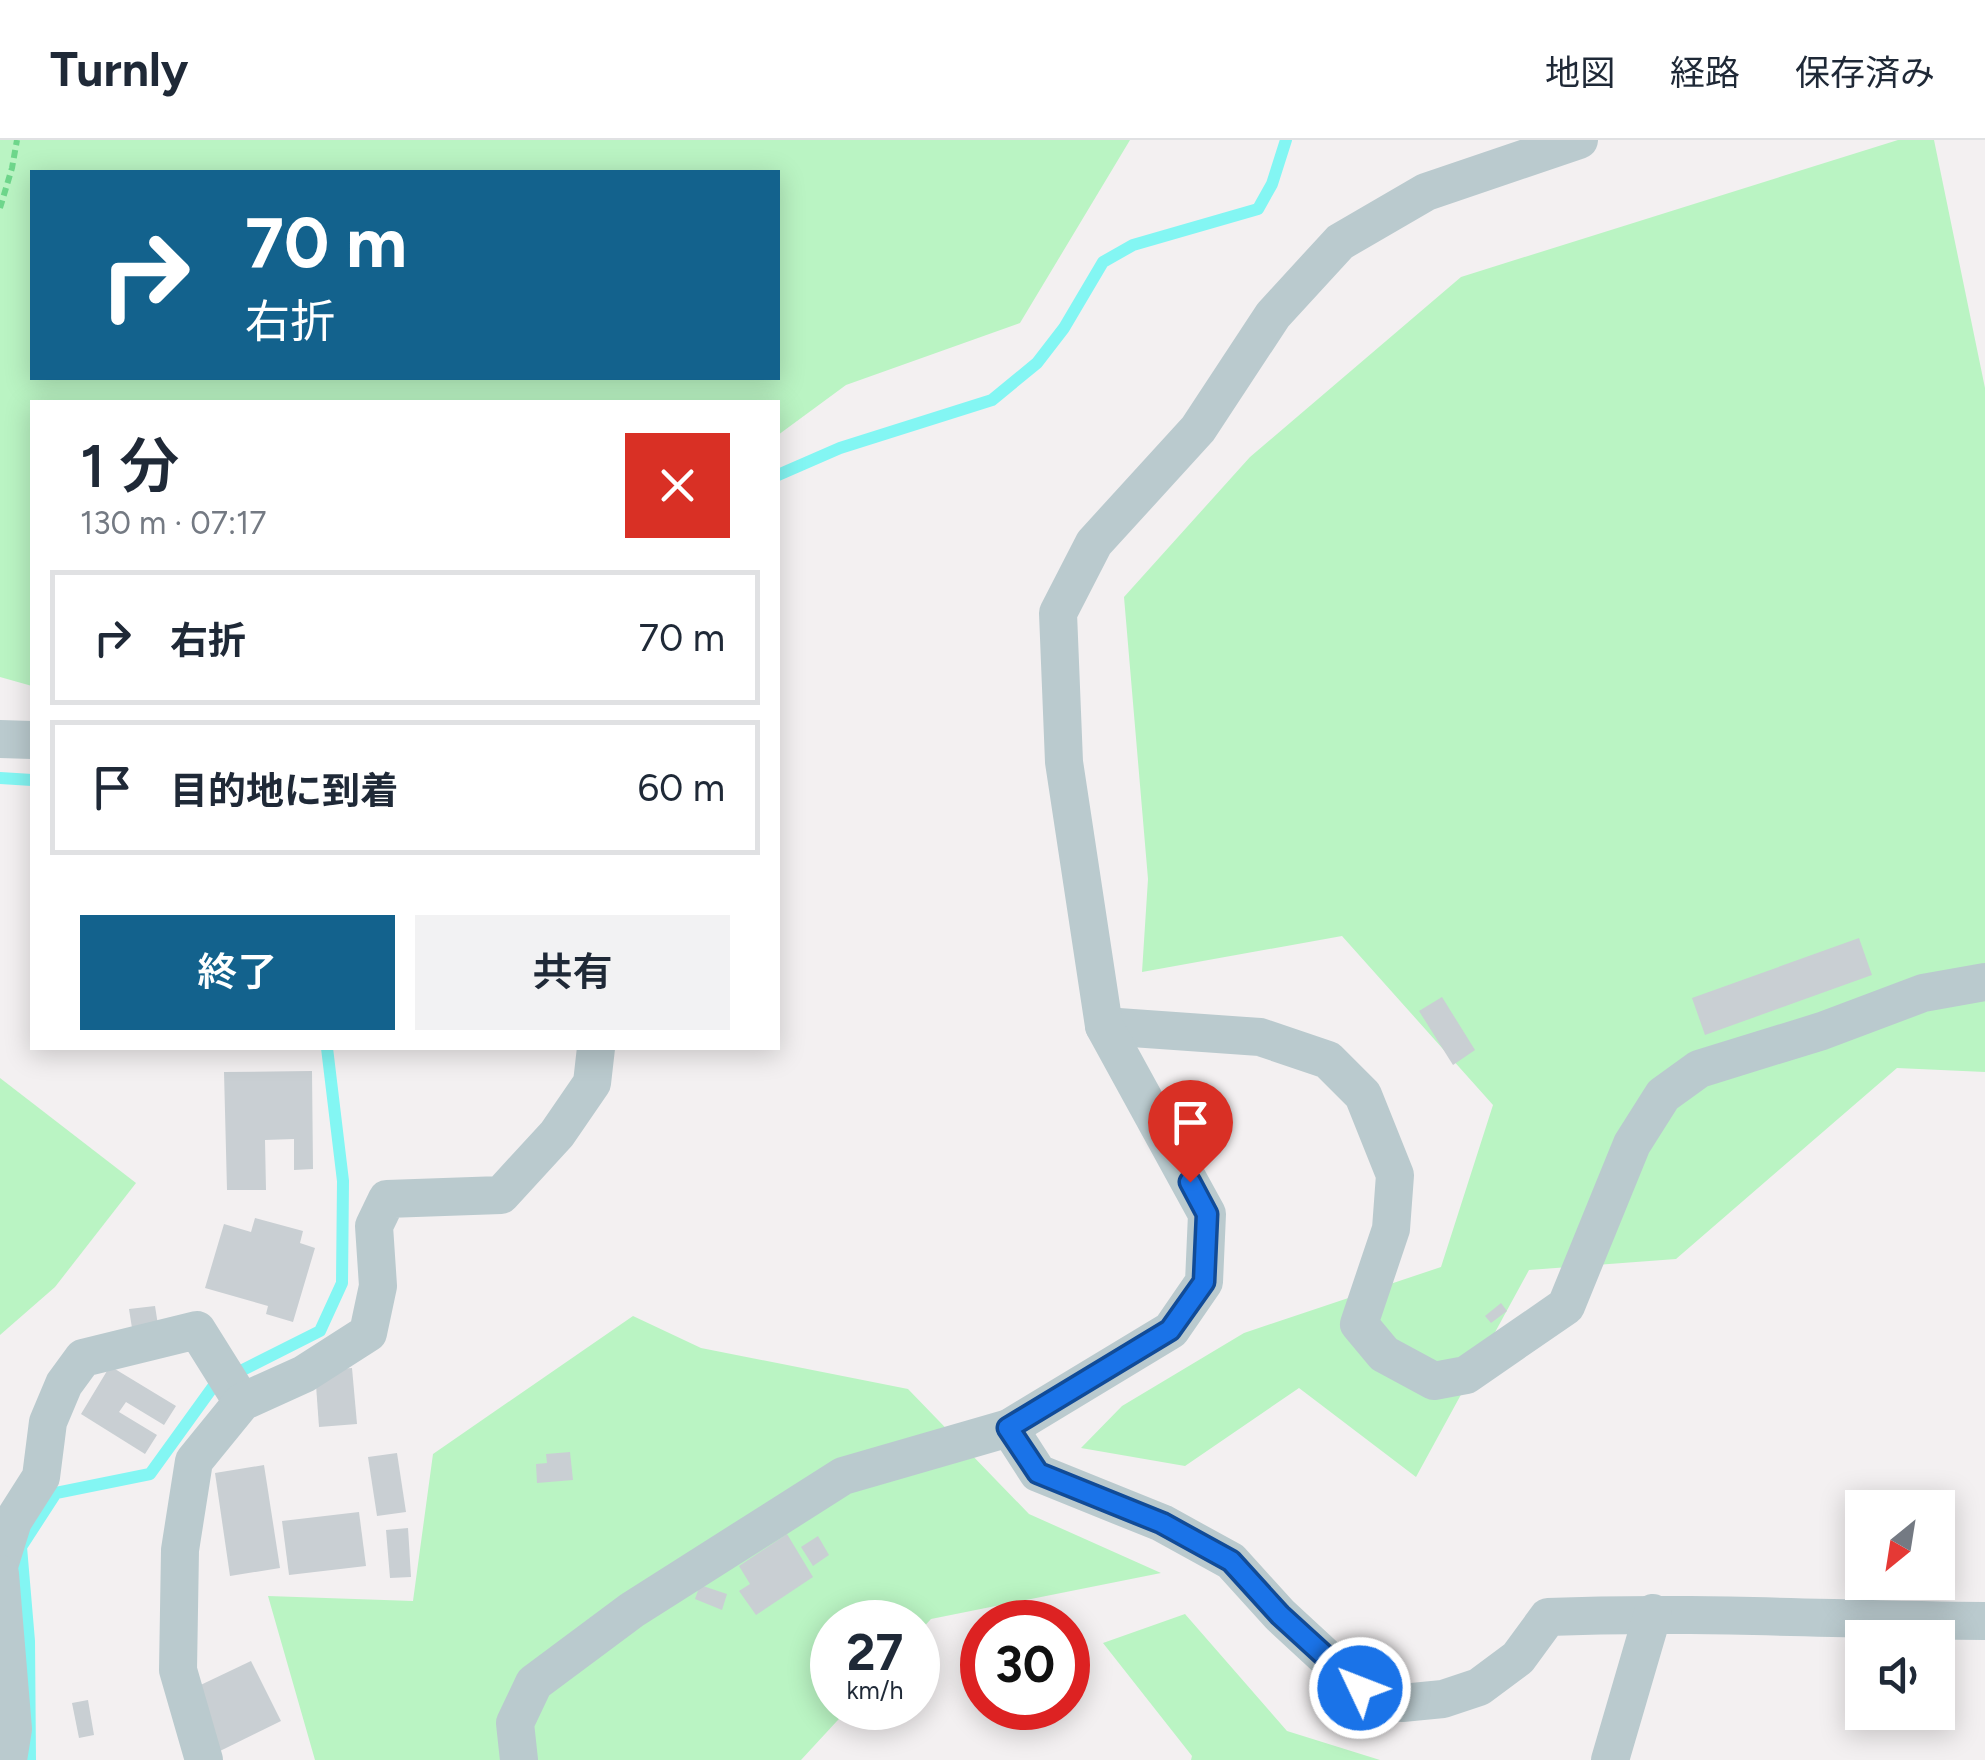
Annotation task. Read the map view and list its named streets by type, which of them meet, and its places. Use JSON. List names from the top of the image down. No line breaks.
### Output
{"north":"bottom left","page":{"header":"Turnly","nav":["地図","経路","保存済み"],"turn":["70 m","右折"],"heading":["1 分","130 m · 07:17"],"list":[{"name":"右折","value":"70 m"},{"name":"目的地に到着","value":"60 m"}],"buttons":["終了","共有"],"speed":"27 km/h","limit":"30"}}
